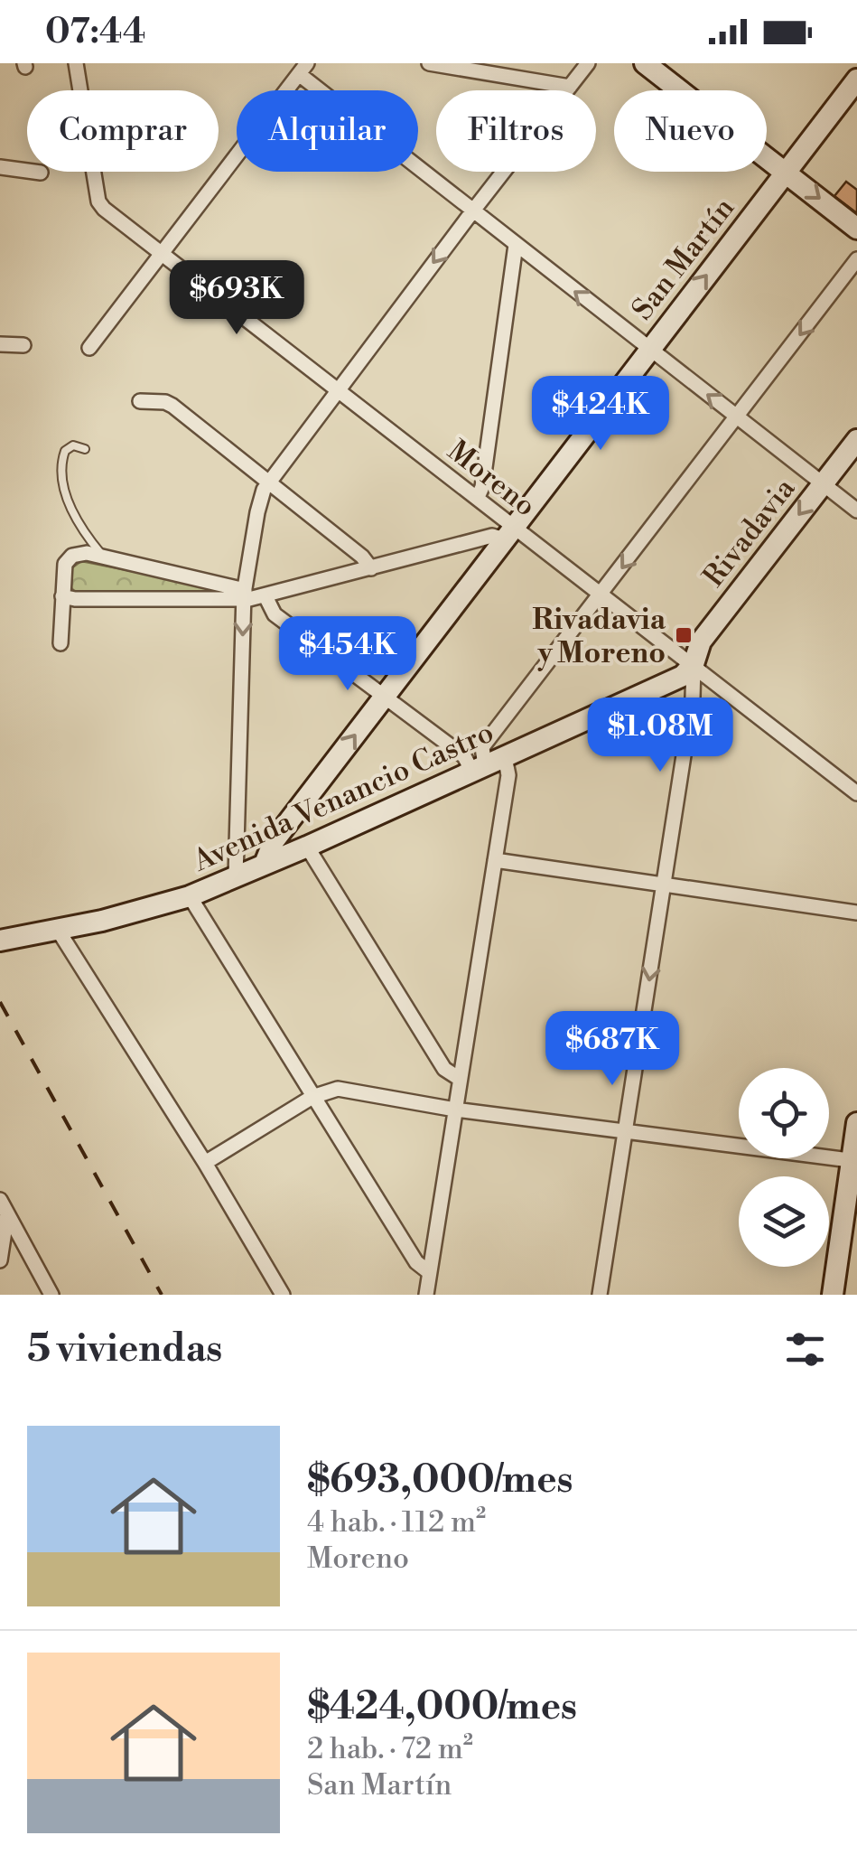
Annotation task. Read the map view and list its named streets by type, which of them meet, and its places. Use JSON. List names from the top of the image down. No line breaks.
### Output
{"streets":{"street":["San Martín","Moreno","Rivadavia","Avenida Venancio Castro"]},"crossings":[["San Martín","Moreno"],["San Martín","Avenida Venancio Castro"],["Moreno","Rivadavia"],["Moreno","Avenida Venancio Castro"],["Rivadavia","Avenida Venancio Castro"]],"places":{"transit":["Rivadavia y Moreno"]},"page":{"status":"07:44","chip":["Comprar","Alquilar","Filtros","Nuevo"],"price":["$693K","$424K","$454K","$1.08M","$687K"],"heading":"5 viviendas","list":[{"name":"$693,000/mes","note":"4 hab. · 112 m² · Moreno"},{"name":"$424,000/mes","note":"2 hab. · 72 m² · San Martín"}]}}
